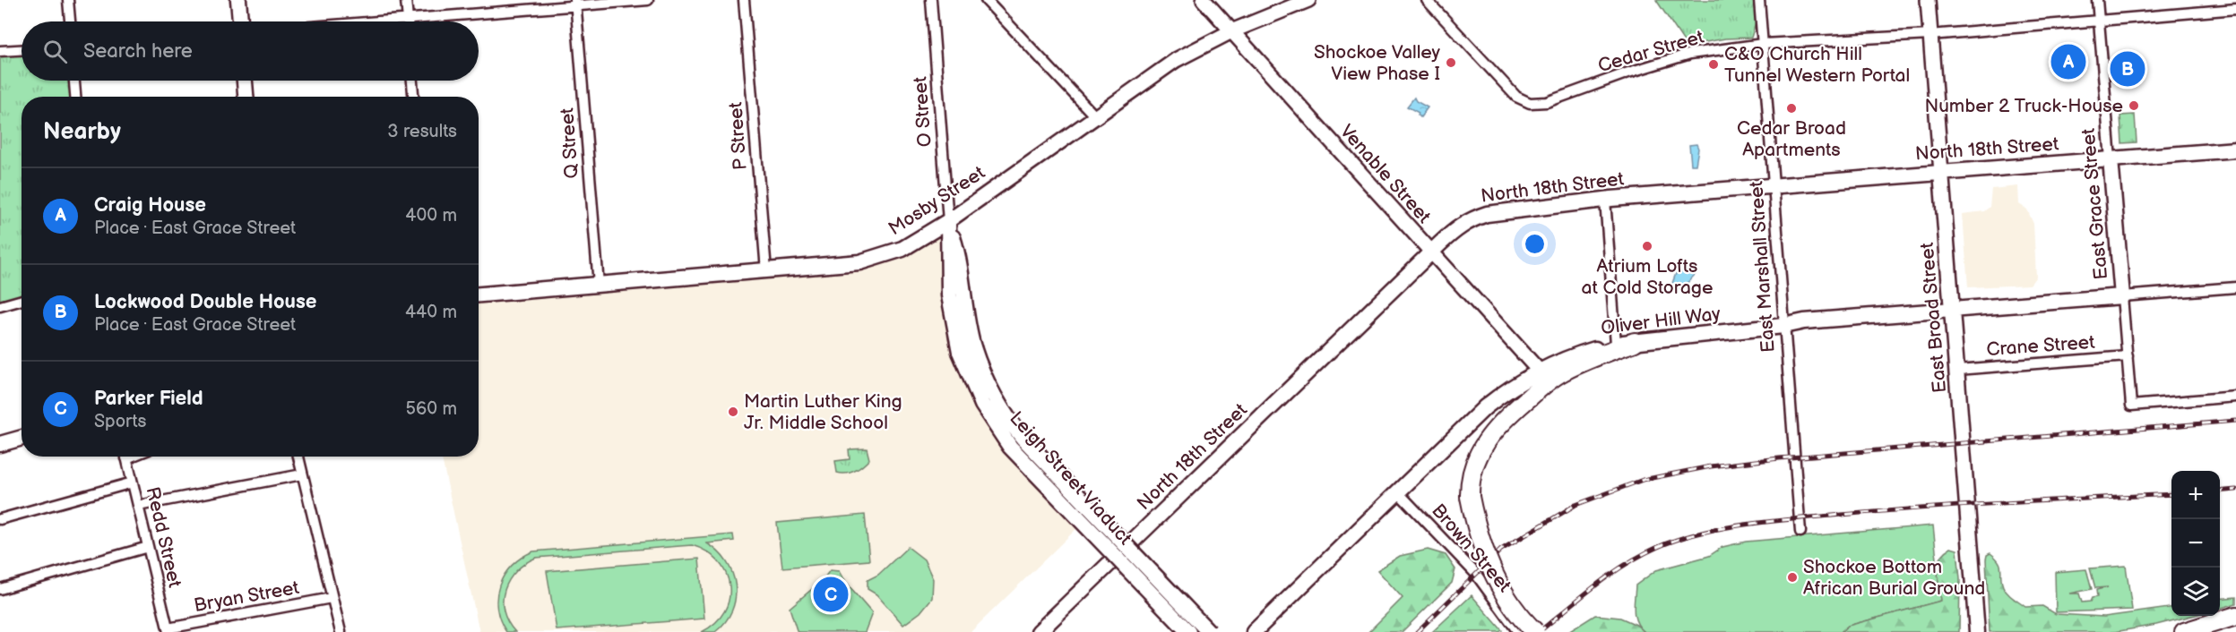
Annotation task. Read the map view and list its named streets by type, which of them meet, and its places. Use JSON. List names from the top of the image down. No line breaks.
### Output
{"streets":{"main road":["North 18th Street","Venable Street","Mosby Street","East Grace Street","East Broad Street","Oliver Hill Way","Leigh Street Viaduct"],"street":["Cedar Street","O Street","P Street","Q Street","East Marshall Street","Crane Street","Redd Street","Brown Street","Bryan Street"]},"crossings":[["Cedar Street","East Grace Street"],["Cedar Street","East Marshall Street"],["Cedar Street","East Broad Street"],["O Street","Mosby Street"],["O Street","Leigh Street Viaduct"],["P Street","Mosby Street"],["Q Street","Mosby Street"],["North 18th Street","Venable Street"],["North 18th Street","East Grace Street"],["North 18th Street","East Marshall Street"],["North 18th Street","East Broad Street"],["Venable Street","Mosby Street"],["Venable Street","Oliver Hill Way"],["Mosby Street","Leigh Street Viaduct"],["East Grace Street","Oliver Hill Way"],["East Grace Street","Crane Street"],["East Marshall Street","Oliver Hill Way"],["East Broad Street","Oliver Hill Way"],["East Broad Street","Crane Street"],["Oliver Hill Way","Brown Street"],["Redd Street","Bryan Street"]],"places":["Shockoe Valley View Phase I","C&O Church Hill Tunnel Western Portal","Number 2 Truck-House","Cedar Broad Apartments","Atrium Lofts at Cold Storage","Martin Luther King Jr. Middle School","Shockoe Bottom African Burial Ground"],"page":{"search":"Search here","pins":["A","B","C"],"heading":["Nearby","3 results"],"list":[{"mark":"A","name":"Craig House","note":"Place · East Grace Street","value":"400 m"},{"mark":"B","name":"Lockwood Double House","note":"Place · East Grace Street","value":"440 m"},{"mark":"C","name":"Parker Field","note":"Sports","value":"560 m"}],"map_buttons":["+","−"]}}
